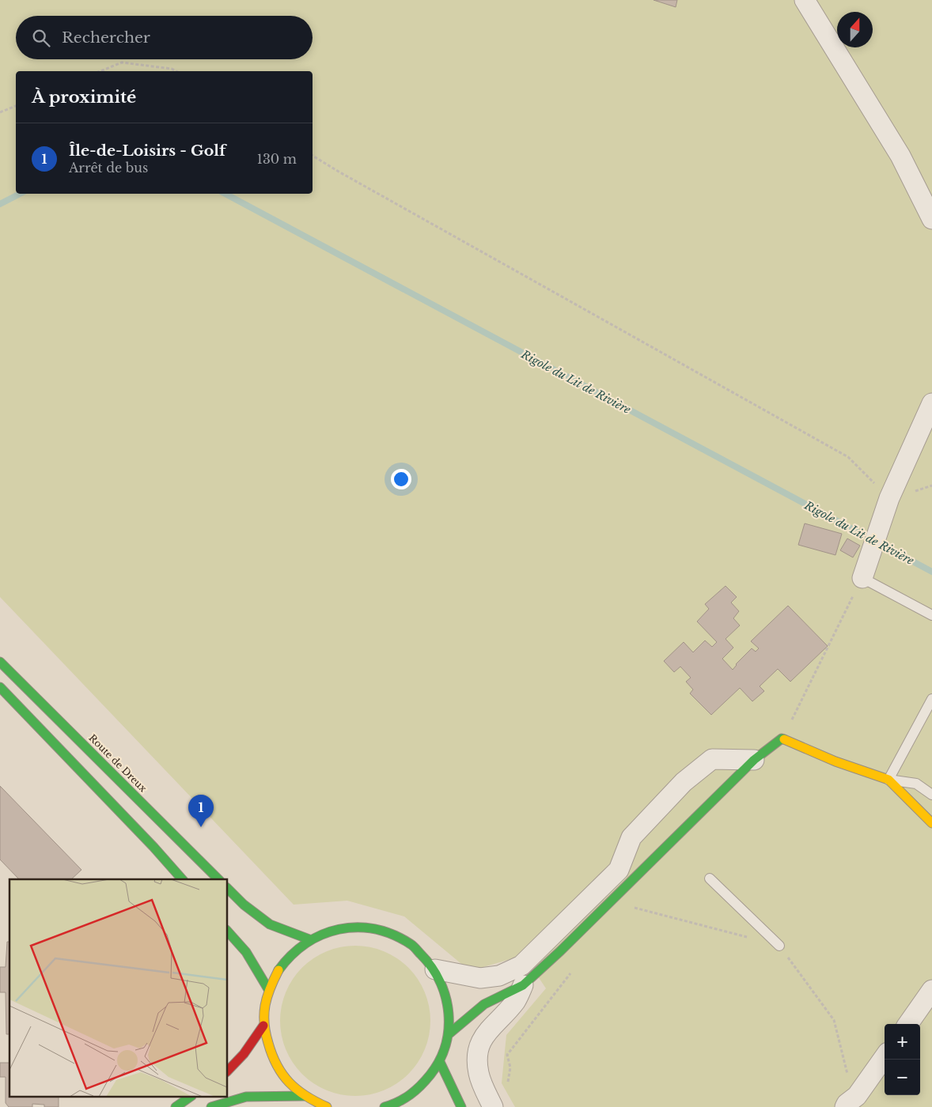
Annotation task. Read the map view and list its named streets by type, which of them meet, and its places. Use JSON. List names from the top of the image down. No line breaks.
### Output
{"streets":{"main road":["Route de Dreux"]},"water":["Rigole du Lit de Rivière"],"north":"top","page":{"search":"Rechercher","heading":"À proximité","list":[{"mark":"1","name":"Île-de-Loisirs - Golf","note":"Arrêt de bus","value":"130 m"}],"pins":"1","map_buttons":["+","−"]}}
